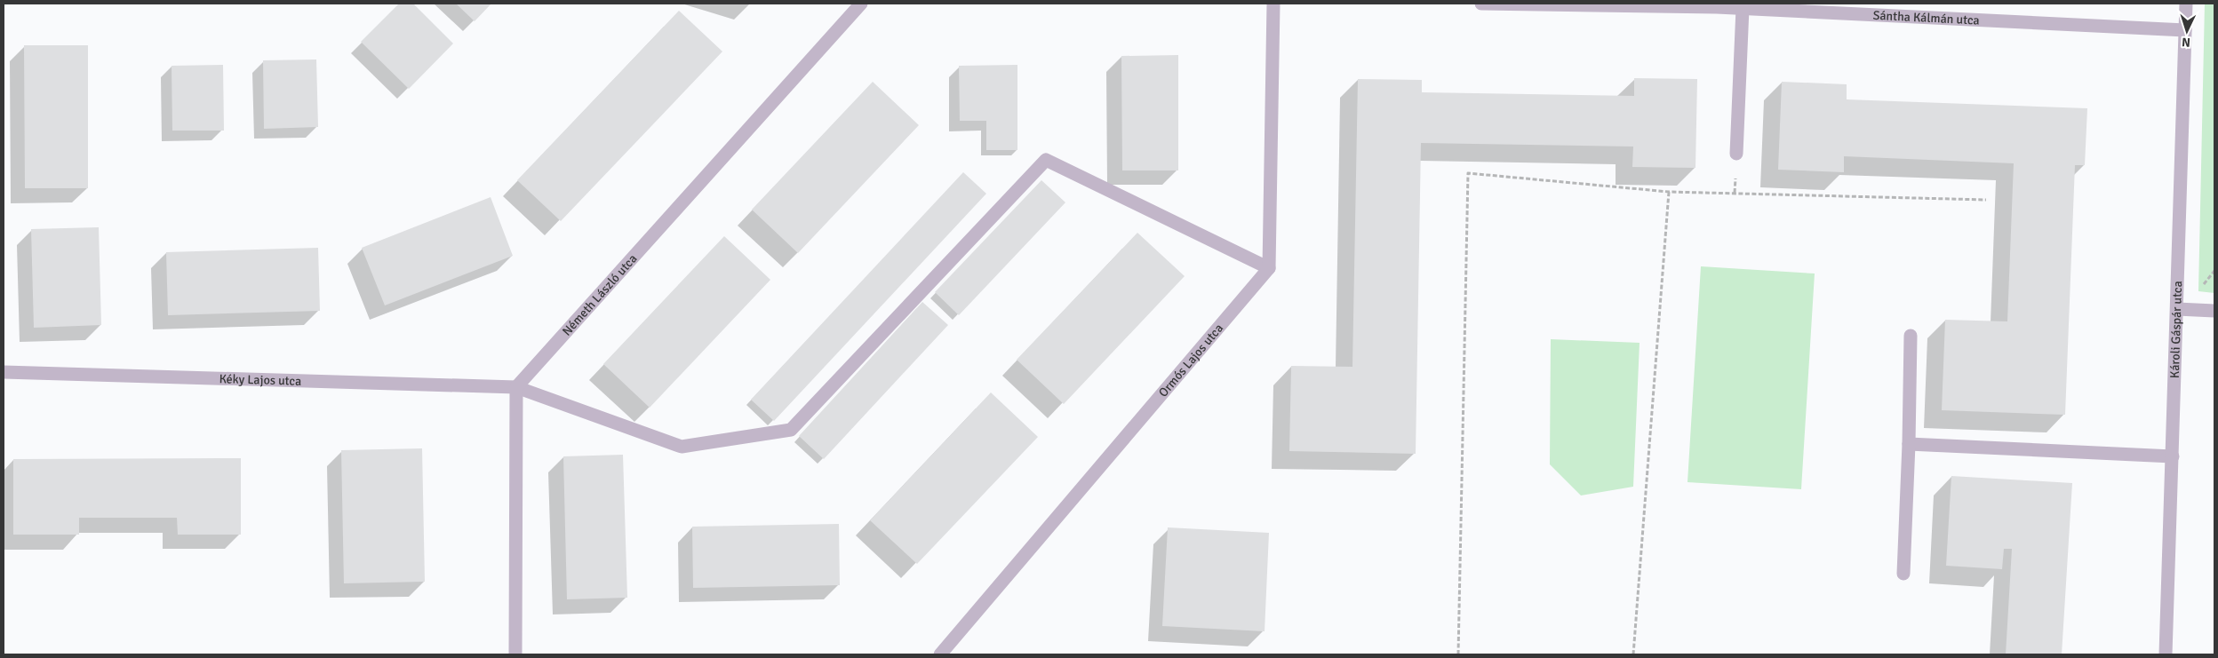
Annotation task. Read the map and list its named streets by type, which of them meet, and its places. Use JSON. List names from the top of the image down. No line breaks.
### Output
{"streets":{"street":["Sántha Kálmán utca","Németh László utca","Károli Gáspár utca","Ormós Lajos utca","Kéky Lajos utca"]},"crossings":[["Sántha Kálmán utca","Károli Gáspár utca"],["Németh László utca","Kéky Lajos utca"],["Ormós Lajos utca","Kéky Lajos utca"]],"north":"bottom"}
